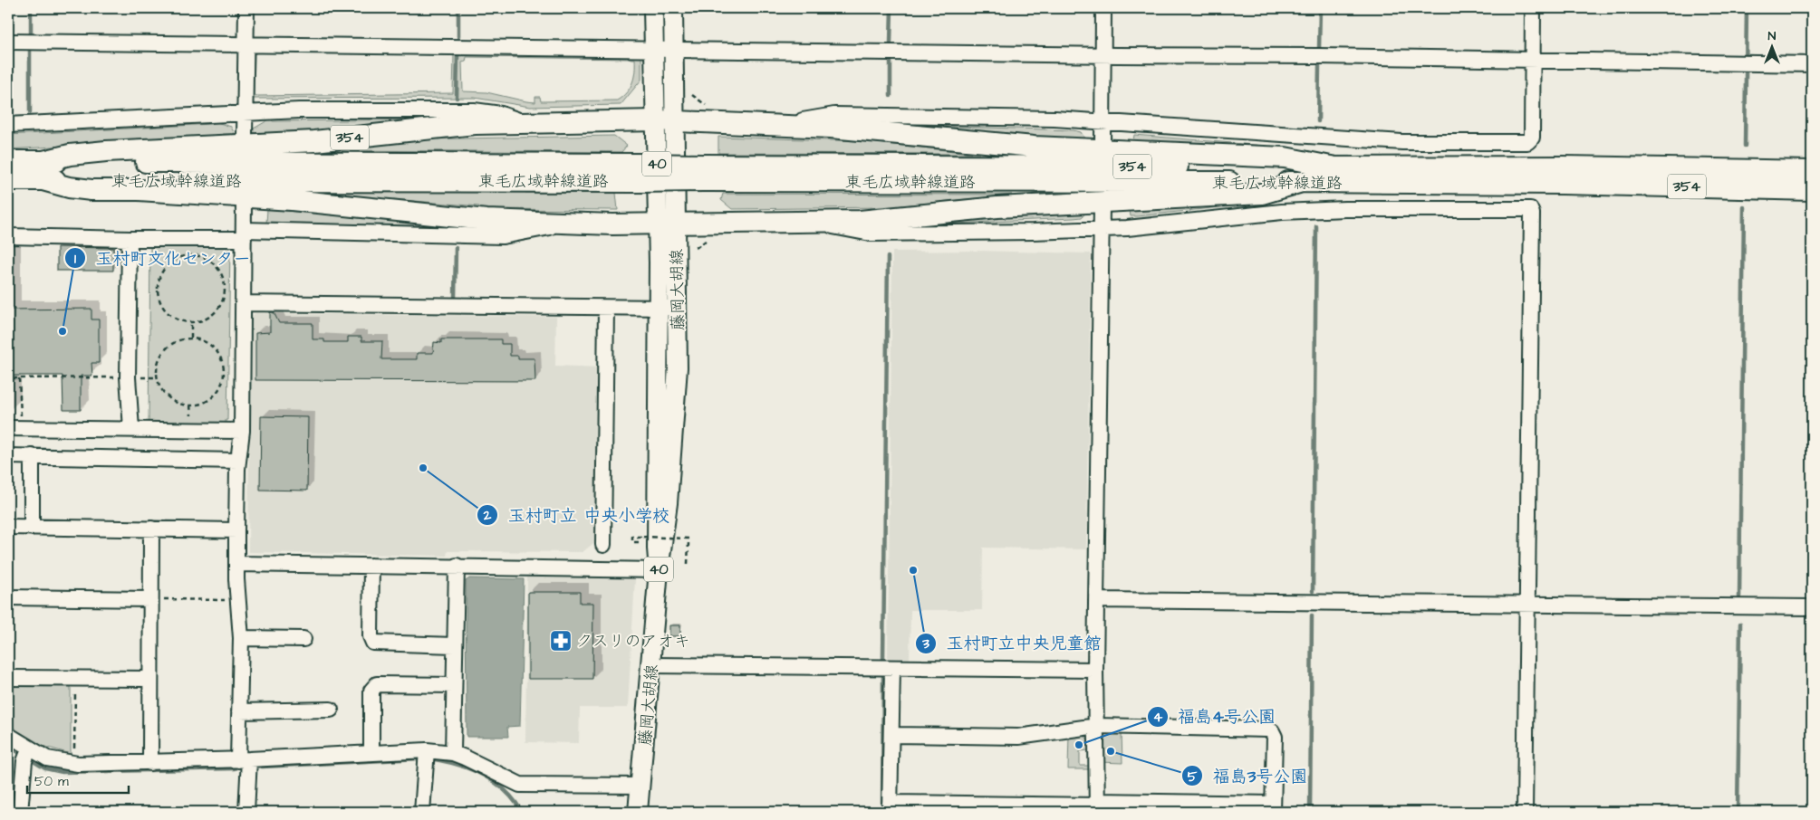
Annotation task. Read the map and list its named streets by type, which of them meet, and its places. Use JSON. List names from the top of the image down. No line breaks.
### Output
{"streets":{"highway":["354","東毛広域幹線道路"],"main road":["40","藤岡大胡線"]},"crossings":[["354","東毛広域幹線道路"],["354","藤岡大胡線"]],"places":{"other":["玉村町文化センター","玉村町立 中央小学校","玉村町立中央児童館","福島4号公園","福島3号公園"],"pharmacy":["クスリのアオキ"]},"scale_bar":"50 m","north":"top"}
